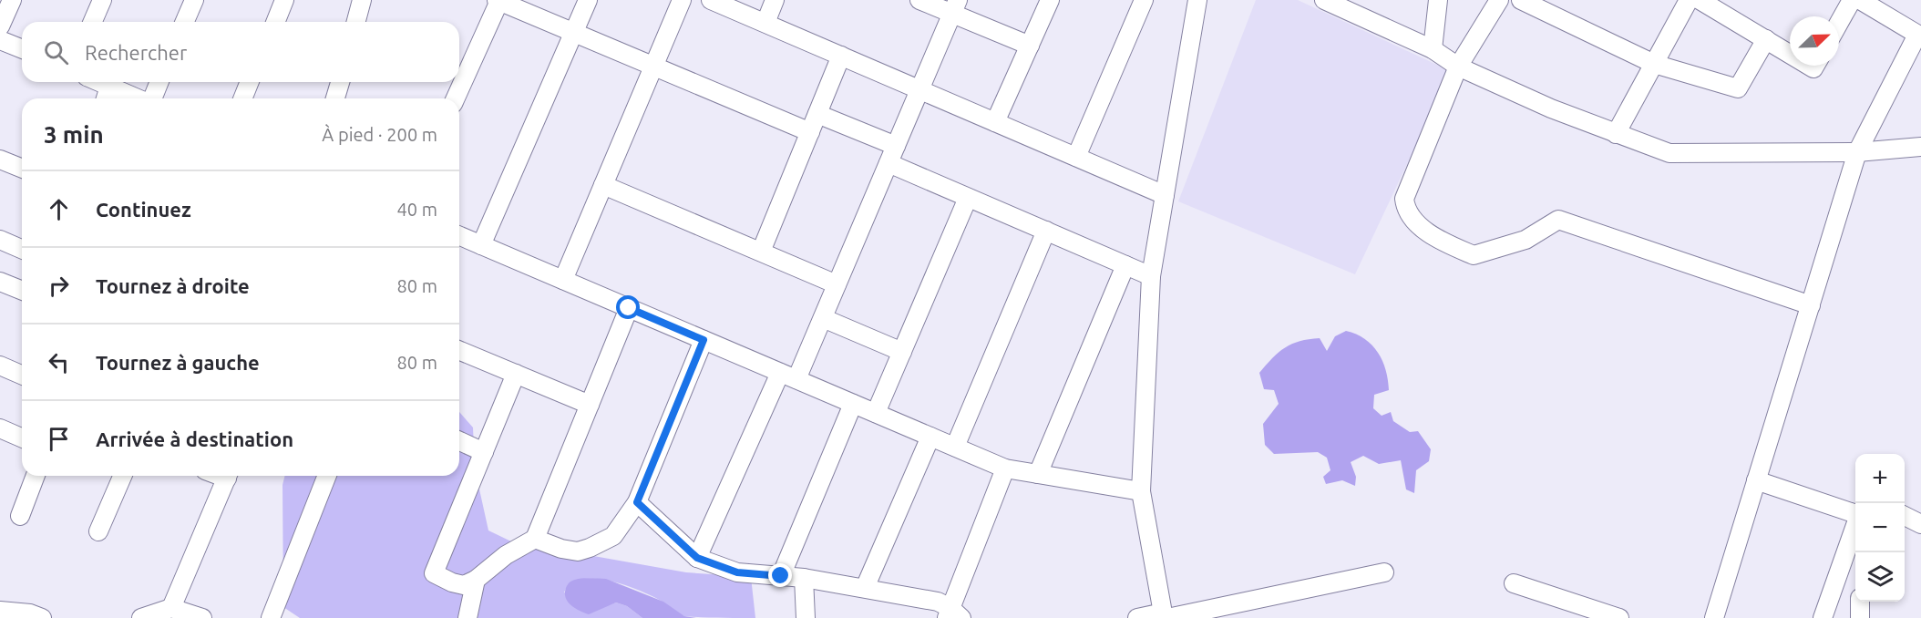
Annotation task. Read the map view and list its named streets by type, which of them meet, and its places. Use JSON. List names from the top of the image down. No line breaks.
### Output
{"north":"top right","page":{"search":"Rechercher","heading":["3 min","À pied · 200 m"],"list":[["Continuez","40 m"],["Tournez à droite","80 m"],["Tournez à gauche","80 m"],"Arrivée à destination"],"map_buttons":["+","−"]}}
